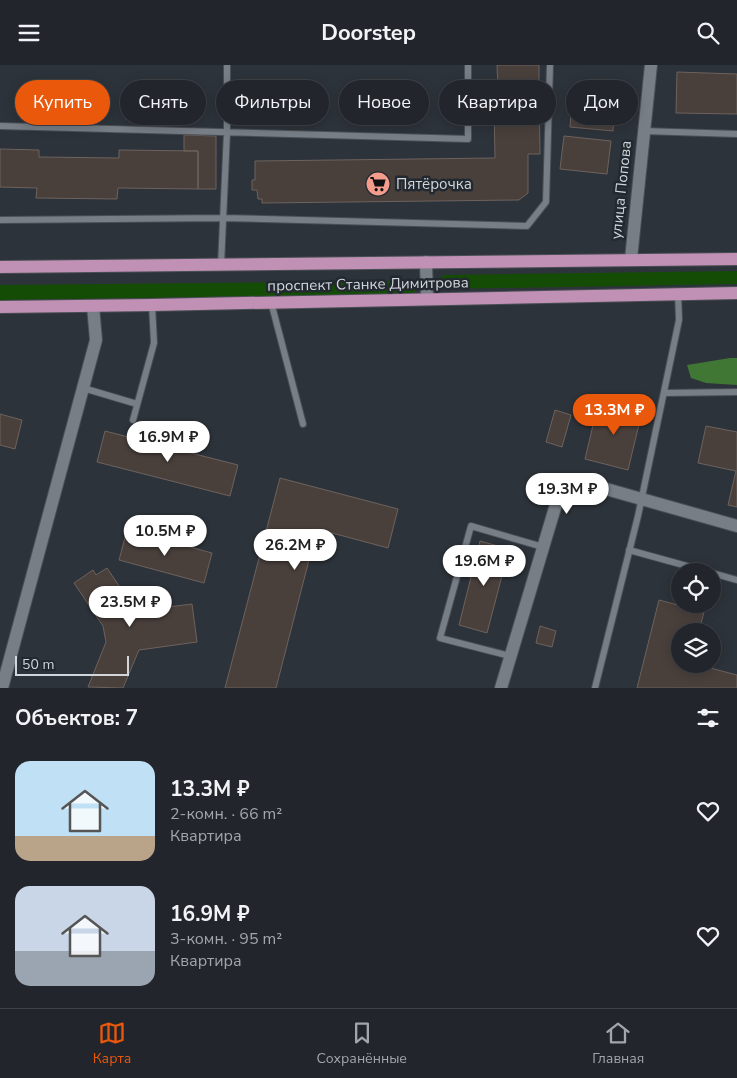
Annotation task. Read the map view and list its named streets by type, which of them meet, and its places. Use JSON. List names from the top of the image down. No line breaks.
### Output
{"streets":{"main road":["проспект Станке Димитрова"],"street":["улица Попова"]},"crossings":[["улица Попова","проспект Станке Димитрова"]],"places":{"supermarket":["Пятёрочка"]},"scale_bar":"50 m","page":{"header":"Doorstep","chip":["Купить","Снять","Фильтры","Новое","Квартира","Дом"],"price":["13.3M ₽","16.9M ₽","19.3M ₽","10.5M ₽","26.2M ₽","19.6M ₽","23.5M ₽"],"scale":"50 m","heading":"Объектов: 7","list":[{"name":"13.3M ₽","note":"2-комн. · 66 m² · Квартира"},{"name":"16.9M ₽","note":"3-комн. · 95 m² · Квартира"}],"tabs":["Карта","Сохранённые","Главная"]}}
